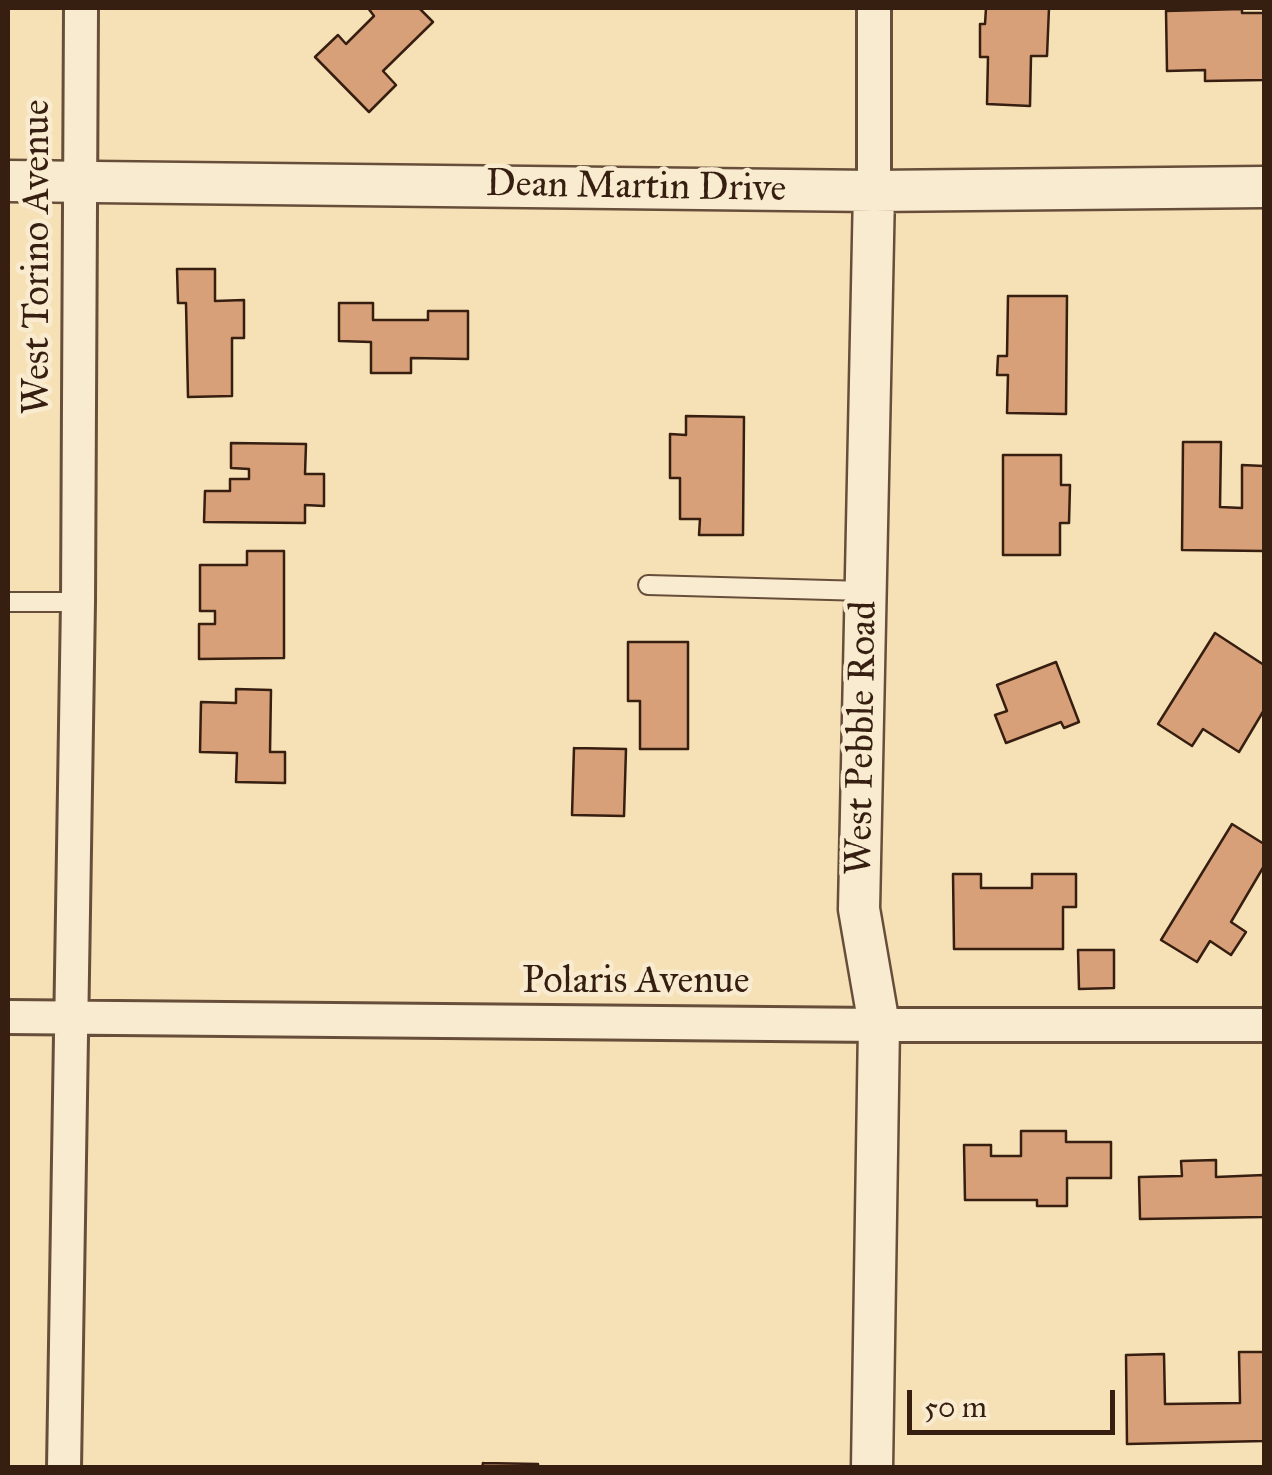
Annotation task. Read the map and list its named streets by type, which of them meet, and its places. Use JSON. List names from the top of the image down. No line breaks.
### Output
{"streets":{"street":["Dean Martin Drive","West Torino Avenue","West Pebble Road","Polaris Avenue"]},"crossings":[["Dean Martin Drive","West Torino Avenue"],["Dean Martin Drive","West Pebble Road"],["West Torino Avenue","Polaris Avenue"],["West Pebble Road","Polaris Avenue"]],"scale_bar":"50 m"}
